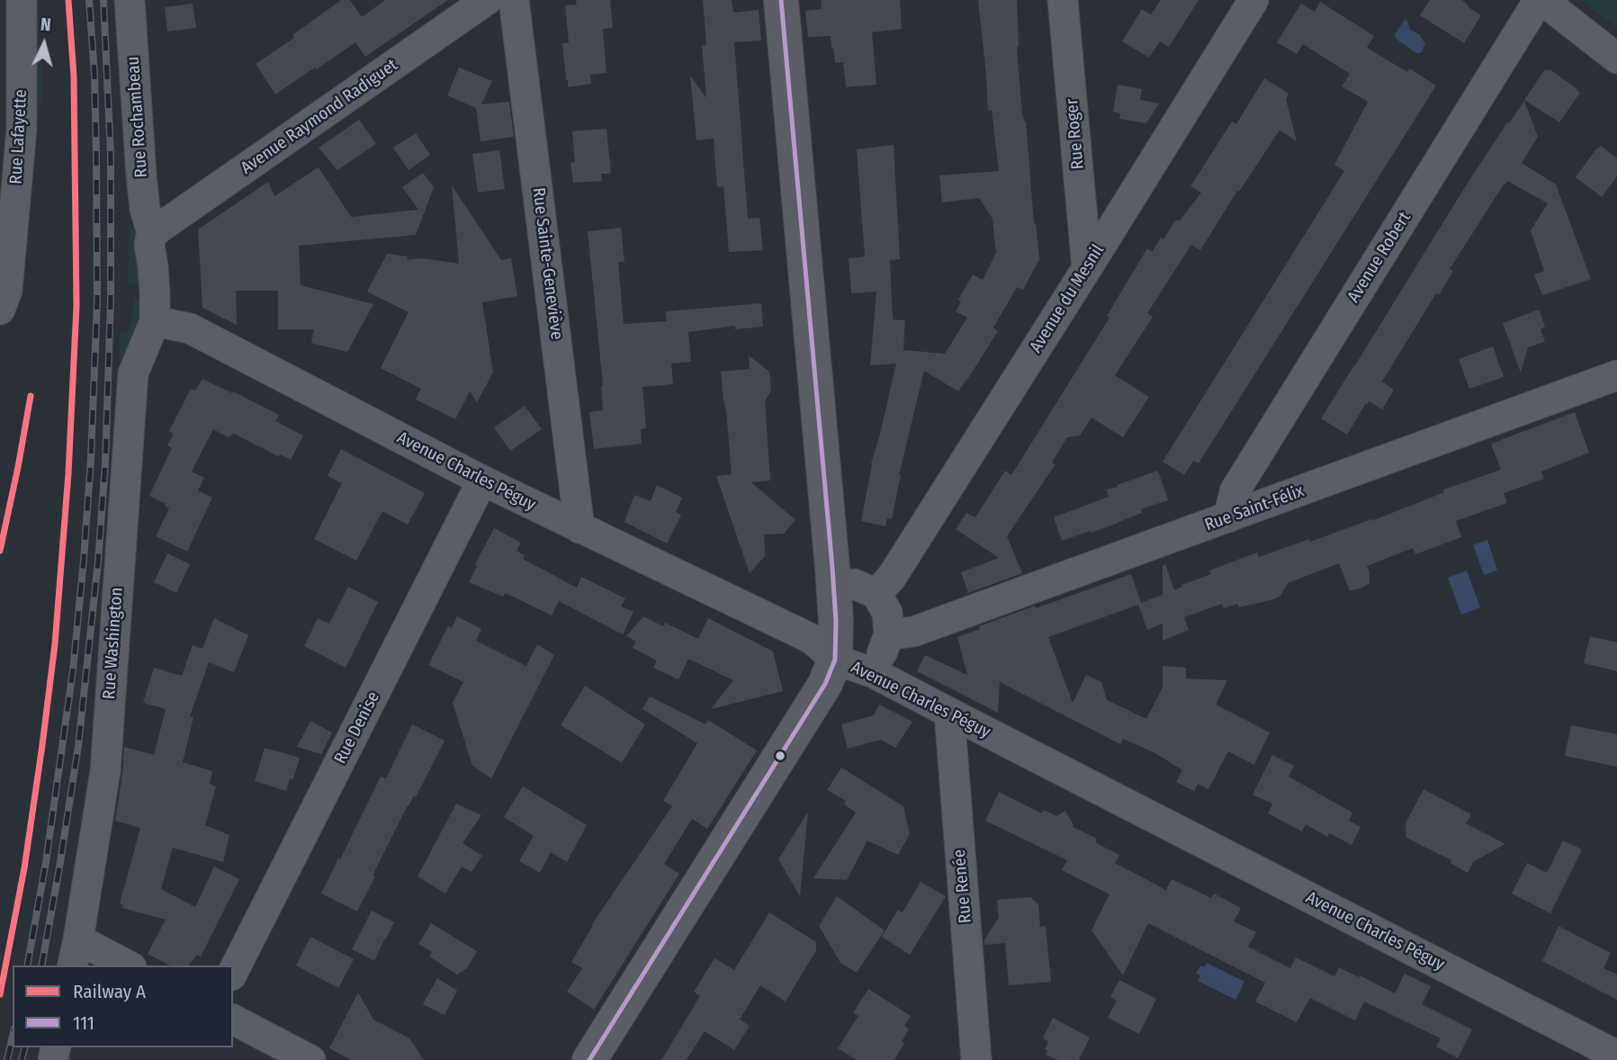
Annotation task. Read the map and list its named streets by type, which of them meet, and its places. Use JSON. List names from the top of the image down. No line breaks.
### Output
{"streets":{"street":["Rue Rochambeau","Avenue Raymond Radiguet","Rue Roger","Rue Lafayette","Avenue Robert","Rue Sainte-Geneviève","Avenue du Mesnil","Avenue Charles Péguy","Rue Saint-Félix","Rue Washington","Rue Denise","Rue Renée"]},"crossings":[["Rue Rochambeau","Avenue Raymond Radiguet"],["Rue Rochambeau","Avenue Charles Péguy"],["Rue Rochambeau","Rue Washington"],["Rue Roger","Avenue du Mesnil"],["Avenue Robert","Rue Saint-Félix"],["Rue Sainte-Geneviève","Avenue Charles Péguy"],["Avenue Charles Péguy","Rue Washington"],["Avenue Charles Péguy","Rue Denise"],["Avenue Charles Péguy","Rue Renée"]],"lines":["rail line A","transit line 111"],"legend":["Railway A","111"],"north":"top"}
